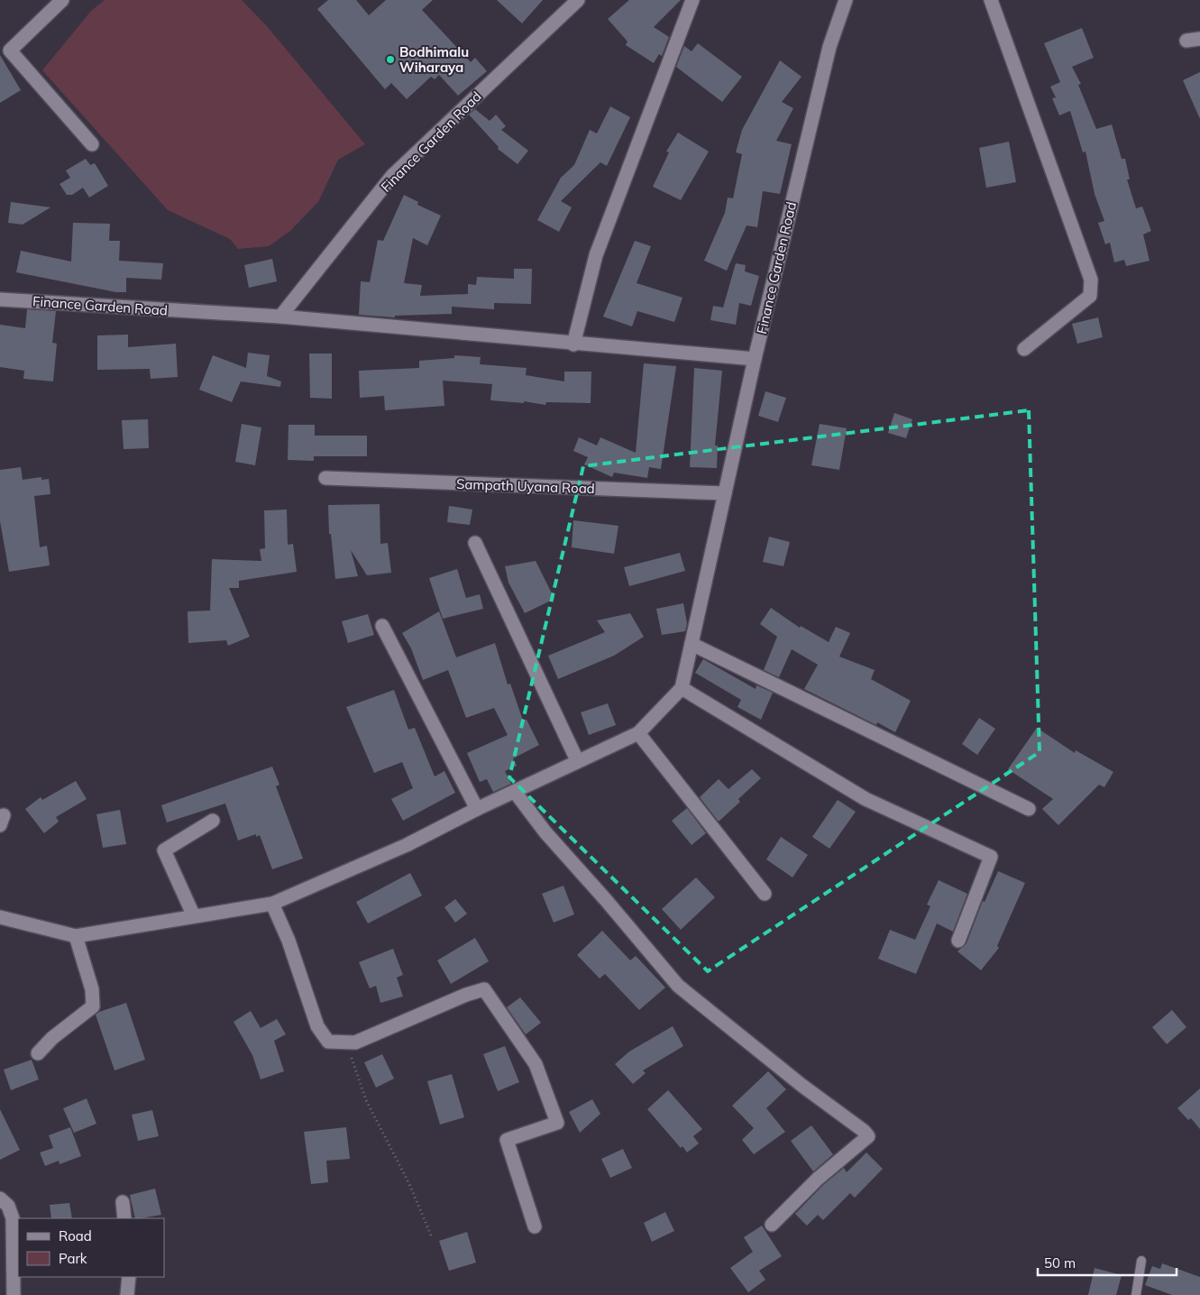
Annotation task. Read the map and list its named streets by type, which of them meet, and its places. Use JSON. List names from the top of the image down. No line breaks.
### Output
{"streets":{"street":["Finance Garden Road","Sampath Uyana Road"]},"places":["Bodhimalu Wiharaya"],"legend":["Road","Park"],"scale_bar":"50 m"}
